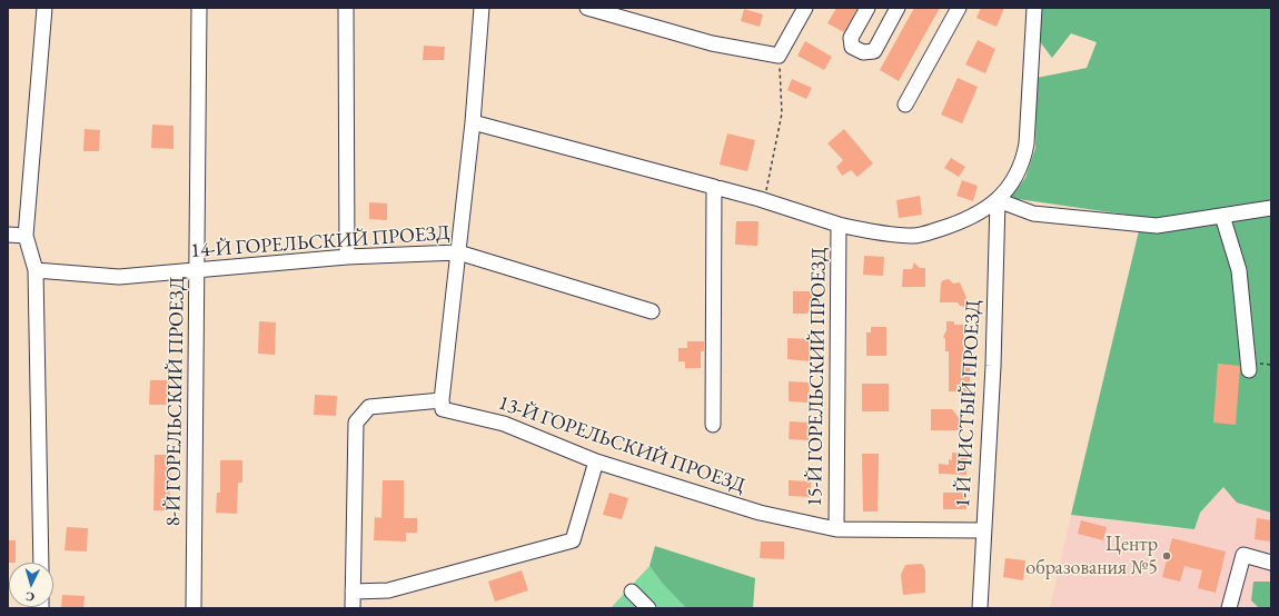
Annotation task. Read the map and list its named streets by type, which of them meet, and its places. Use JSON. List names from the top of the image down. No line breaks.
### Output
{"streets":{"street":["14-Й ГОРЕЛЬСКИЙ ПРОЕЗД","15-Й ГОРЕЛЬСКИЙ ПРОЕЗД","8-Й ГОРЕЛЬСКИЙ ПРОЕЗД","1-Й ЧИСТЫЙ ПРОЕЗД","13-Й ГОРЕЛЬСКИЙ ПРОЕЗД"]},"crossings":[["14-Й ГОРЕЛЬСКИЙ ПРОЕЗД","8-Й ГОРЕЛЬСКИЙ ПРОЕЗД"],["15-Й ГОРЕЛЬСКИЙ ПРОЕЗД","1-Й ЧИСТЫЙ ПРОЕЗД"],["15-Й ГОРЕЛЬСКИЙ ПРОЕЗД","13-Й ГОРЕЛЬСКИЙ ПРОЕЗД"],["1-Й ЧИСТЫЙ ПРОЕЗД","13-Й ГОРЕЛЬСКИЙ ПРОЕЗД"]],"places":["Центр образования №5"],"north":"bottom"}
